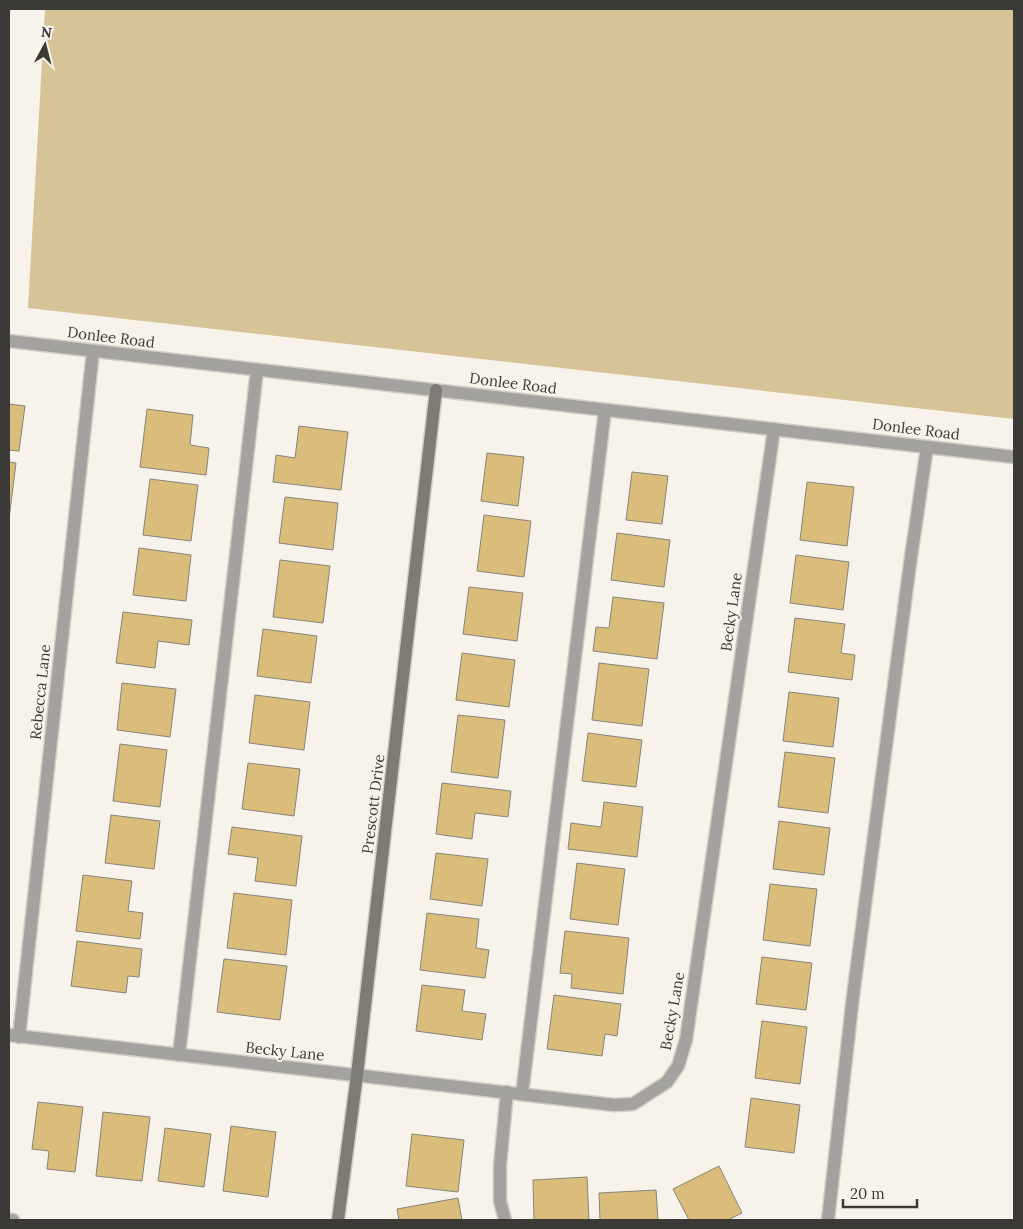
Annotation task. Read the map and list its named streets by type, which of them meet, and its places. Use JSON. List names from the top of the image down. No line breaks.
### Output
{"streets":{"street":["Donlee Road","Becky Lane","Rebecca Lane","Prescott Drive"]},"crossings":[["Donlee Road","Becky Lane"],["Donlee Road","Rebecca Lane"],["Donlee Road","Prescott Drive"],["Becky Lane","Rebecca Lane"],["Becky Lane","Prescott Drive"]],"scale_bar":"20 m","north":"top"}
